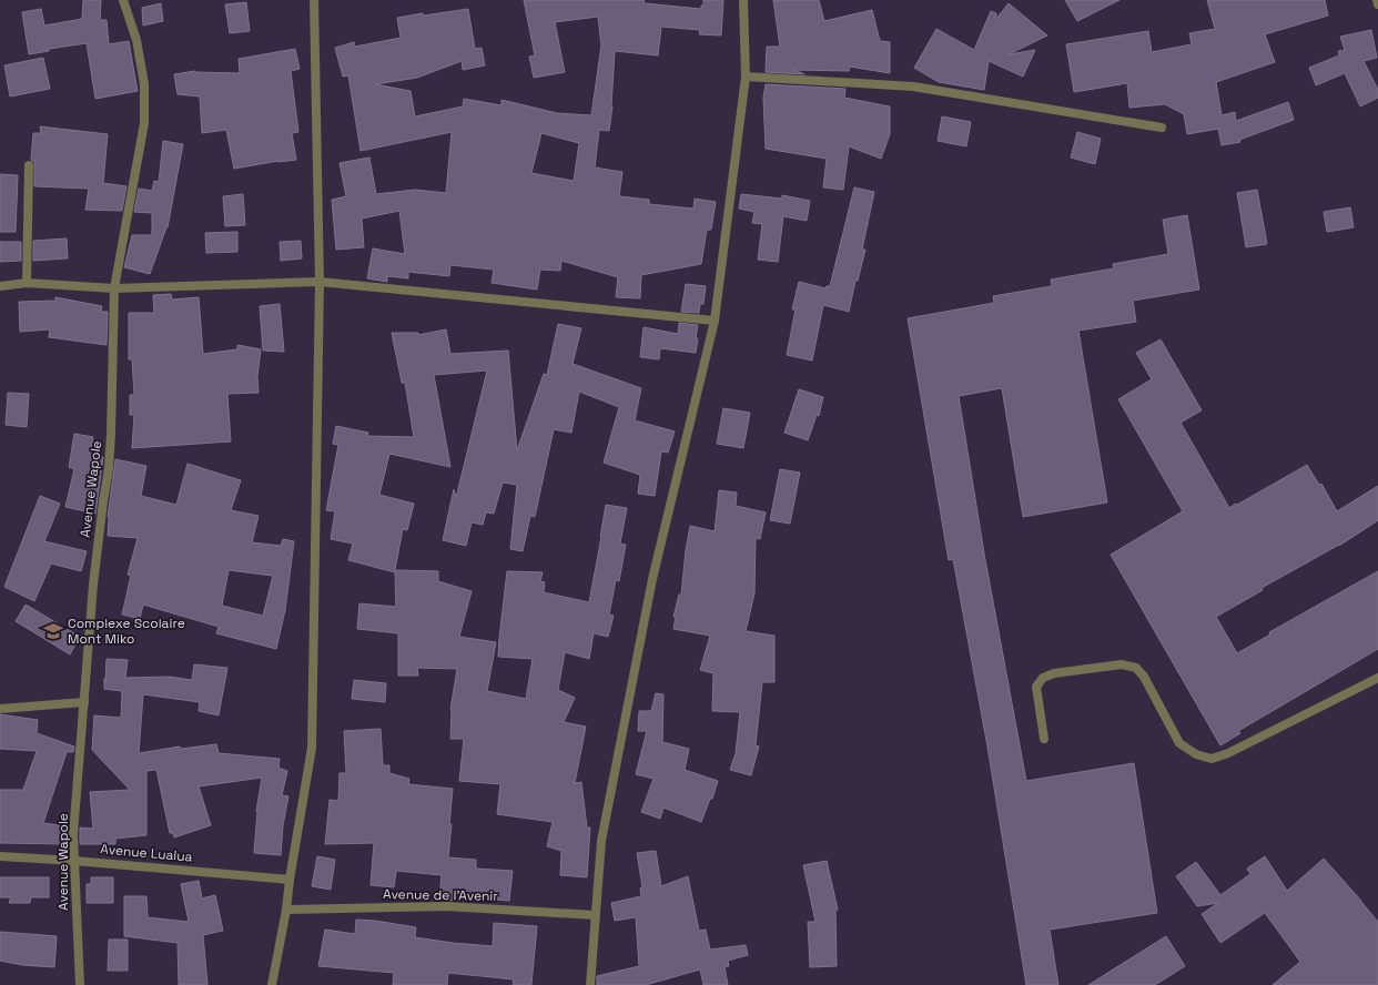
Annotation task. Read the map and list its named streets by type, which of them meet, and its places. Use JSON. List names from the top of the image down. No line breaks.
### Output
{"streets":{"street":["Avenue Wapole","Avenue Lualua","Avenue de l'Avenir"]},"crossings":[["Avenue Wapole","Avenue Lualua"]],"places":{"school or university":["Complexe Scolaire Mont Miko"]}}
